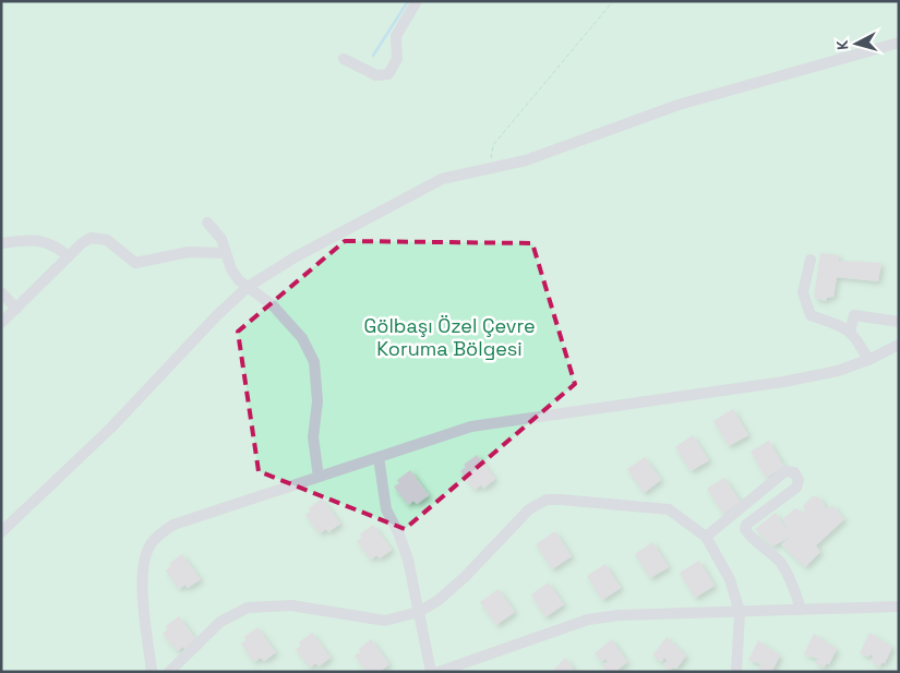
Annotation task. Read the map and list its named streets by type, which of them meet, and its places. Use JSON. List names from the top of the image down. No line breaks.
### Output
{"parks":["Gölbaşı Özel Çevre Koruma Bölgesi"],"north":"left"}
